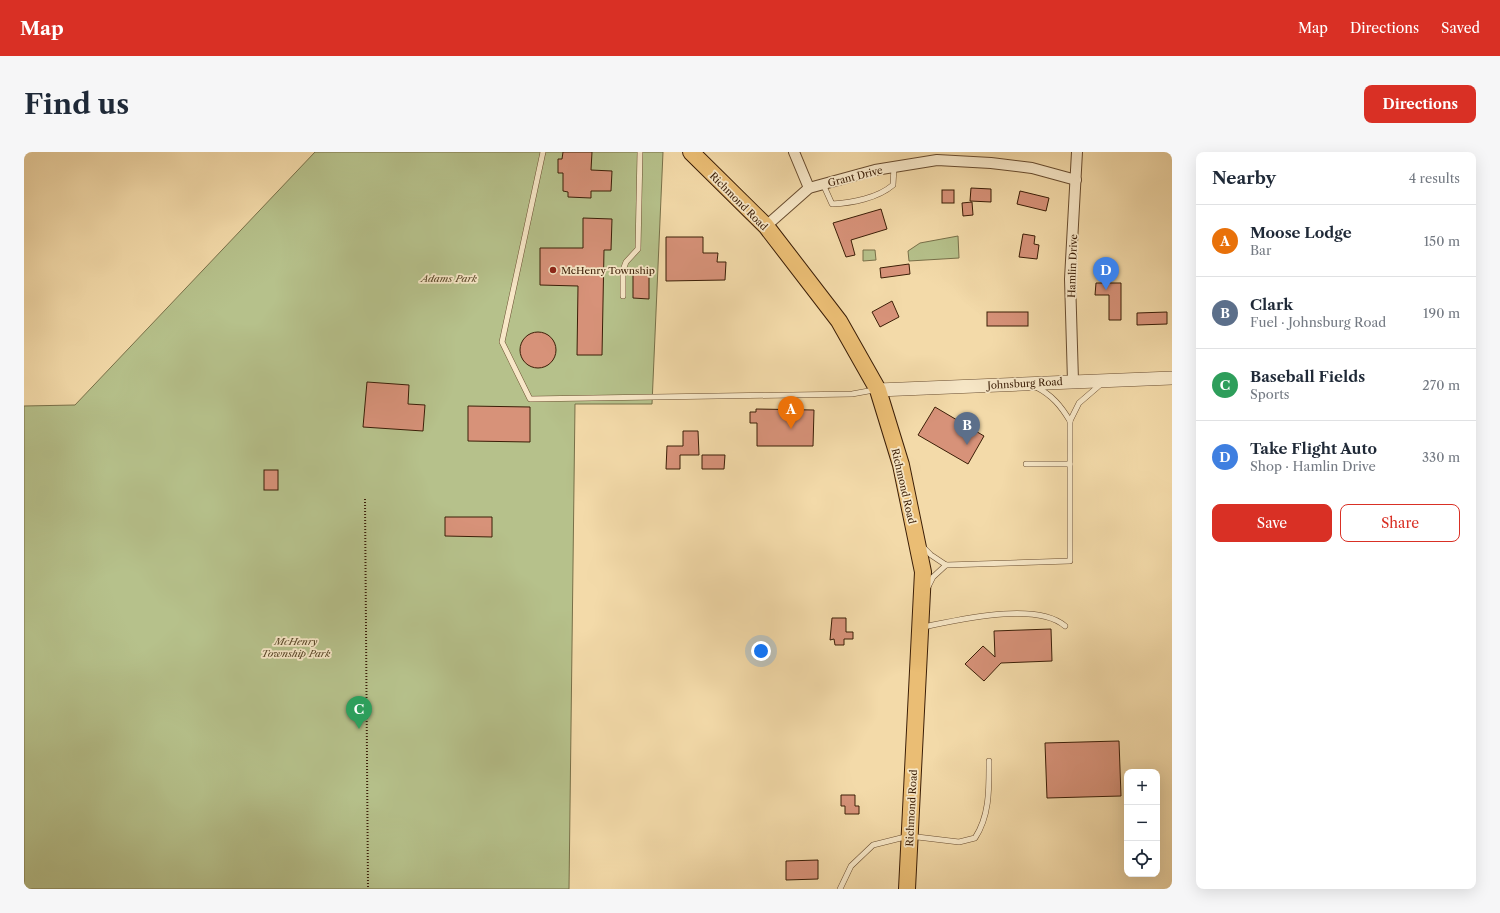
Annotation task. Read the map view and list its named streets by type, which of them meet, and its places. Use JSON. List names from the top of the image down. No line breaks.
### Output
{"streets":{"main road":["Richmond Road"],"street":["Grant Drive","Hamlin Drive","Johnsburg Road"]},"crossings":[["Grant Drive","Richmond Road"],["Grant Drive","Hamlin Drive"],["Richmond Road","Johnsburg Road"],["Hamlin Drive","Johnsburg Road"]],"parks":["Adams Park","McHenry Township Park"],"places":["McHenry Township"],"page":{"header":"Map","nav":["Map","Directions","Saved"],"buttons":["Directions",["Save","Share"]],"title":"Find us","heading":["Nearby","4 results"],"list":[{"mark":"A","name":"Moose Lodge","note":"Bar","value":"150 m"},{"mark":"B","name":"Clark","note":"Fuel · Johnsburg Road","value":"190 m"},{"mark":"C","name":"Baseball Fields","note":"Sports","value":"270 m"},{"mark":"D","name":"Take Flight Auto","note":"Shop · Hamlin Drive","value":"330 m"}],"pins":["D","A","B","C"],"map_buttons":["+","−"]}}
